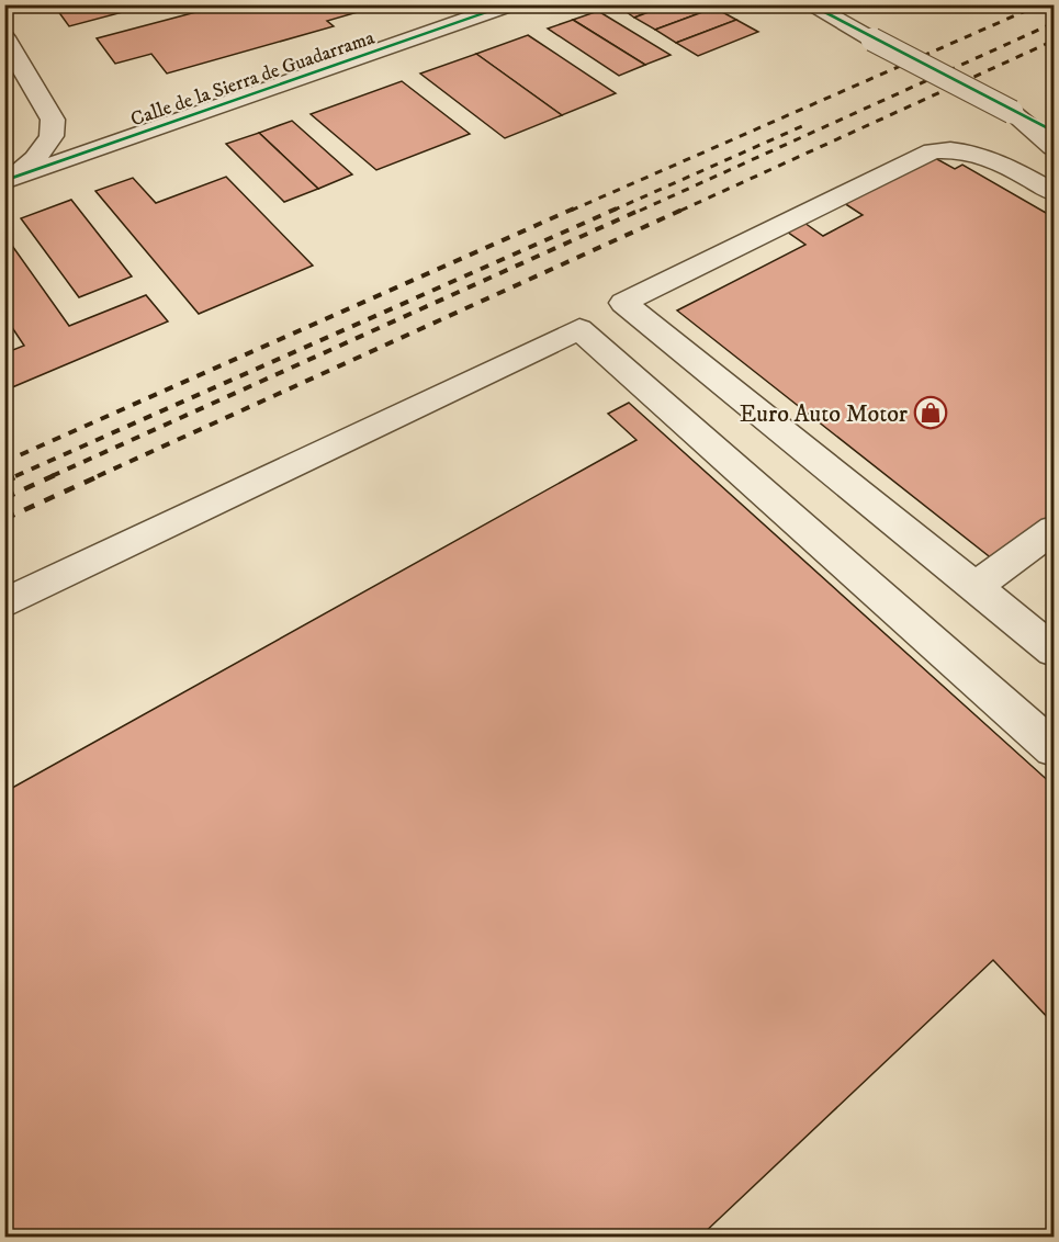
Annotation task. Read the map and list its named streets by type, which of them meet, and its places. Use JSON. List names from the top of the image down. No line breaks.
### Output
{"streets":{"street":["Calle de la Sierra de Guadarrama"]},"places":{"shop":["Euro Auto Motor"]}}
